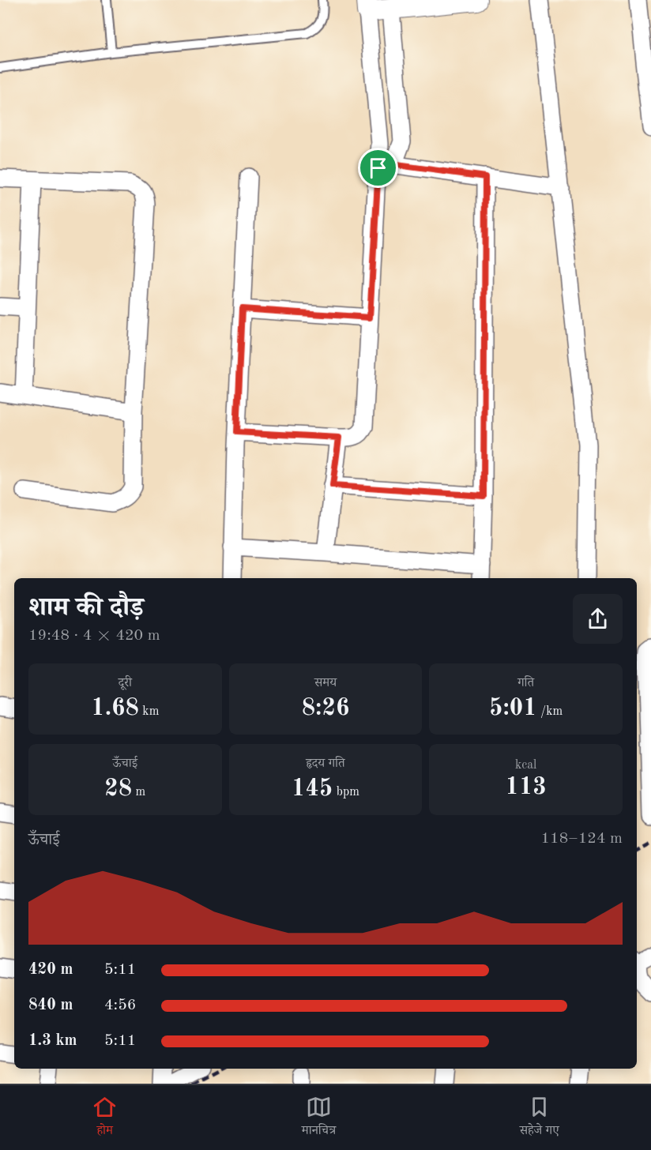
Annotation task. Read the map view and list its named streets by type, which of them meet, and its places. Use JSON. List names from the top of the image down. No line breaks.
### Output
{"page":{"heading":["शाम की दौड़","19:48 · 4 × 420 m"],"stats":[["दूरी","1.68 km"],["समय","8:26"],["गति","5:01 /km"],["ऊँचाई","28 m"],["हृदय गति","145 bpm"],["kcal","113"]],"chart":["ऊँचाई","118–124 m"],"list":[{"name":"420 m","note":"5:11"},{"name":"840 m","note":"4:56"},{"name":"1.3 km","note":"5:11"}],"tabs":["होम","मानचित्र","सहेजे गए"]}}
